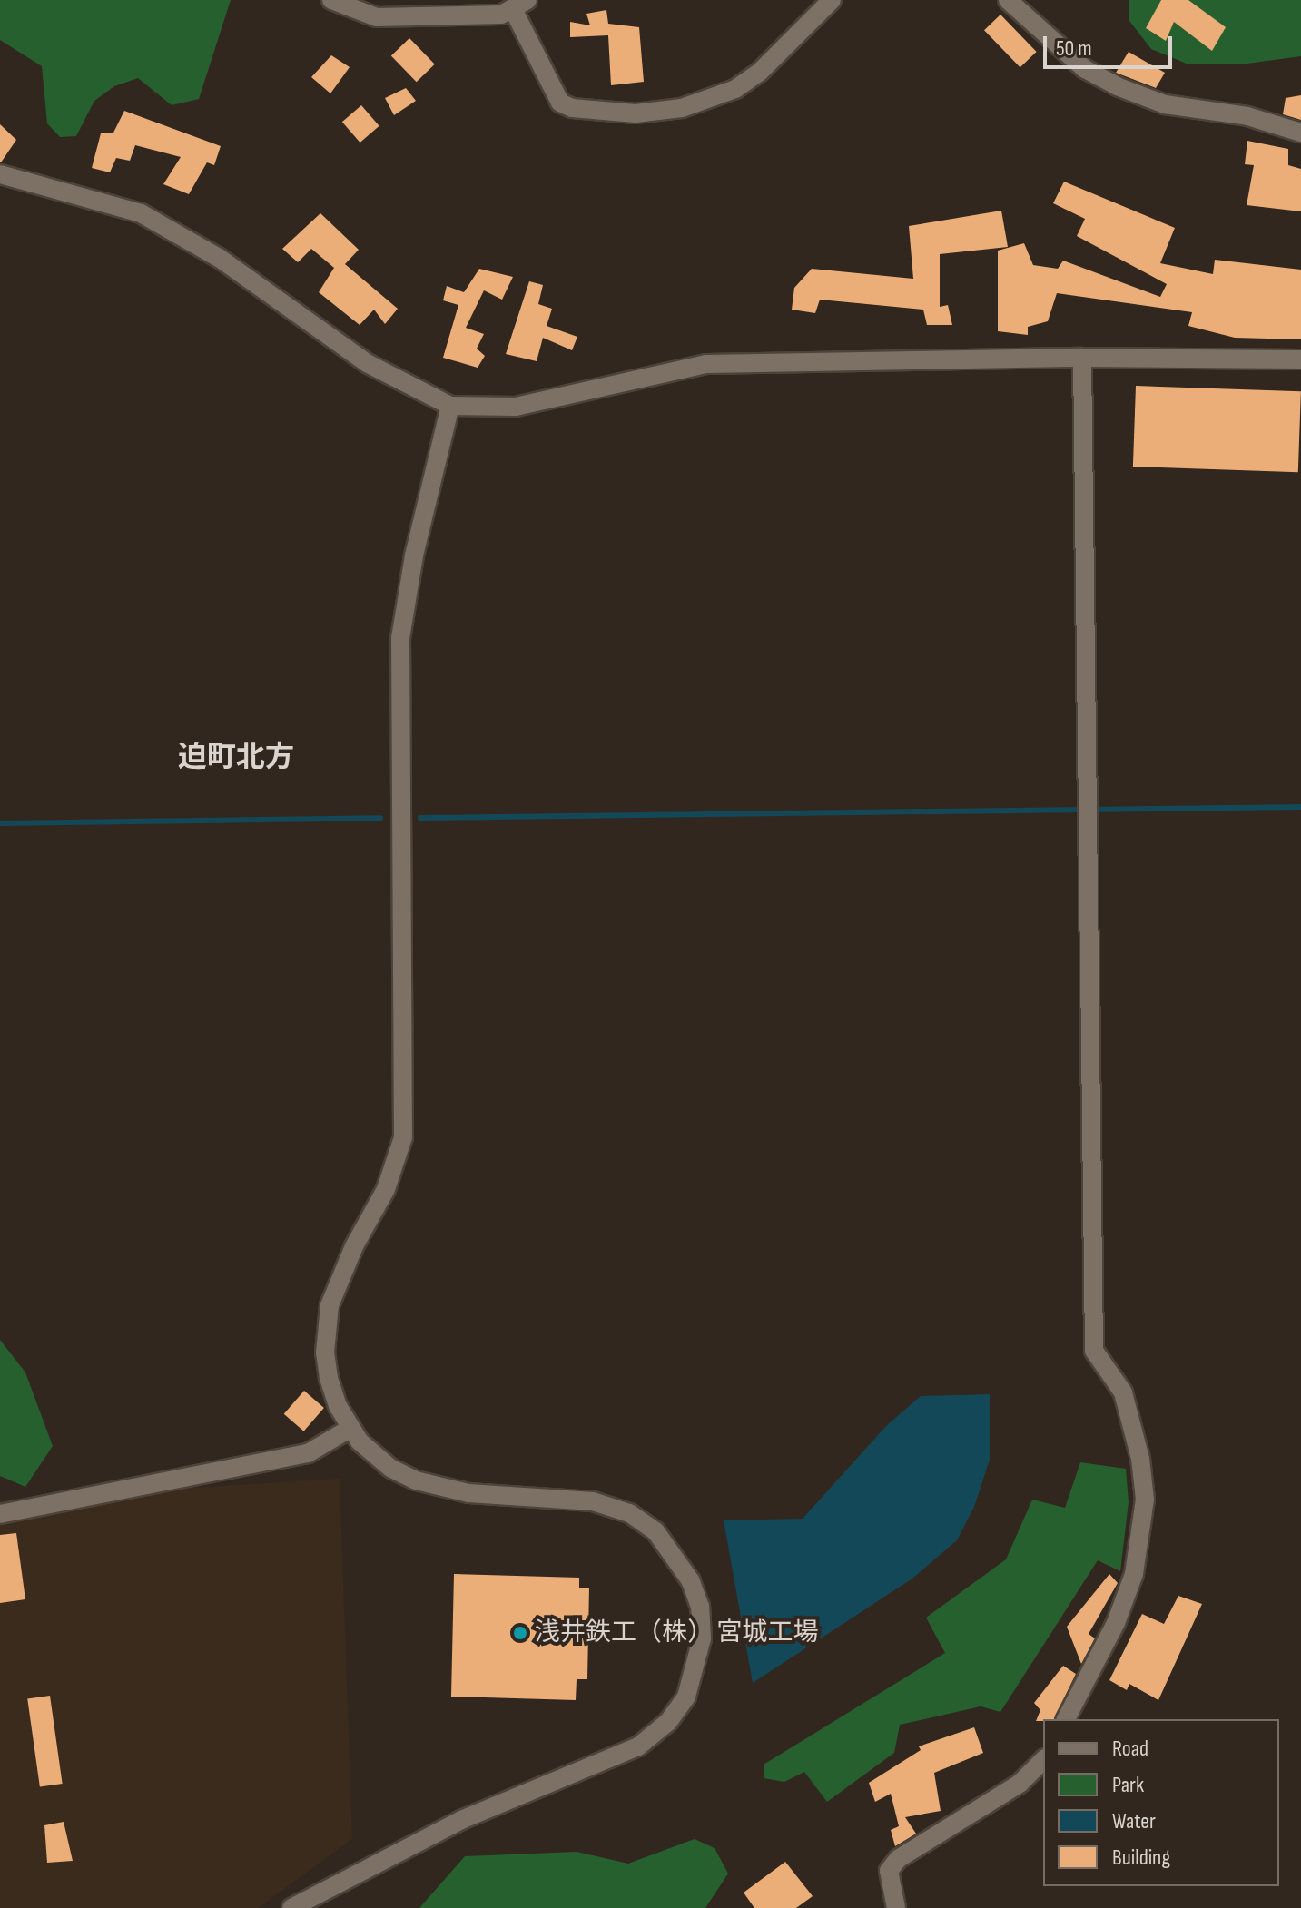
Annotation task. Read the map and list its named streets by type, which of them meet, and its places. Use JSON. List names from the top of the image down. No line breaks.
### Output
{"districts":["迫町北方"],"places":["浅井鉄工（株） 宮城工場"],"legend":["Road","Park","Water","Building"],"scale_bar":"50 m"}
